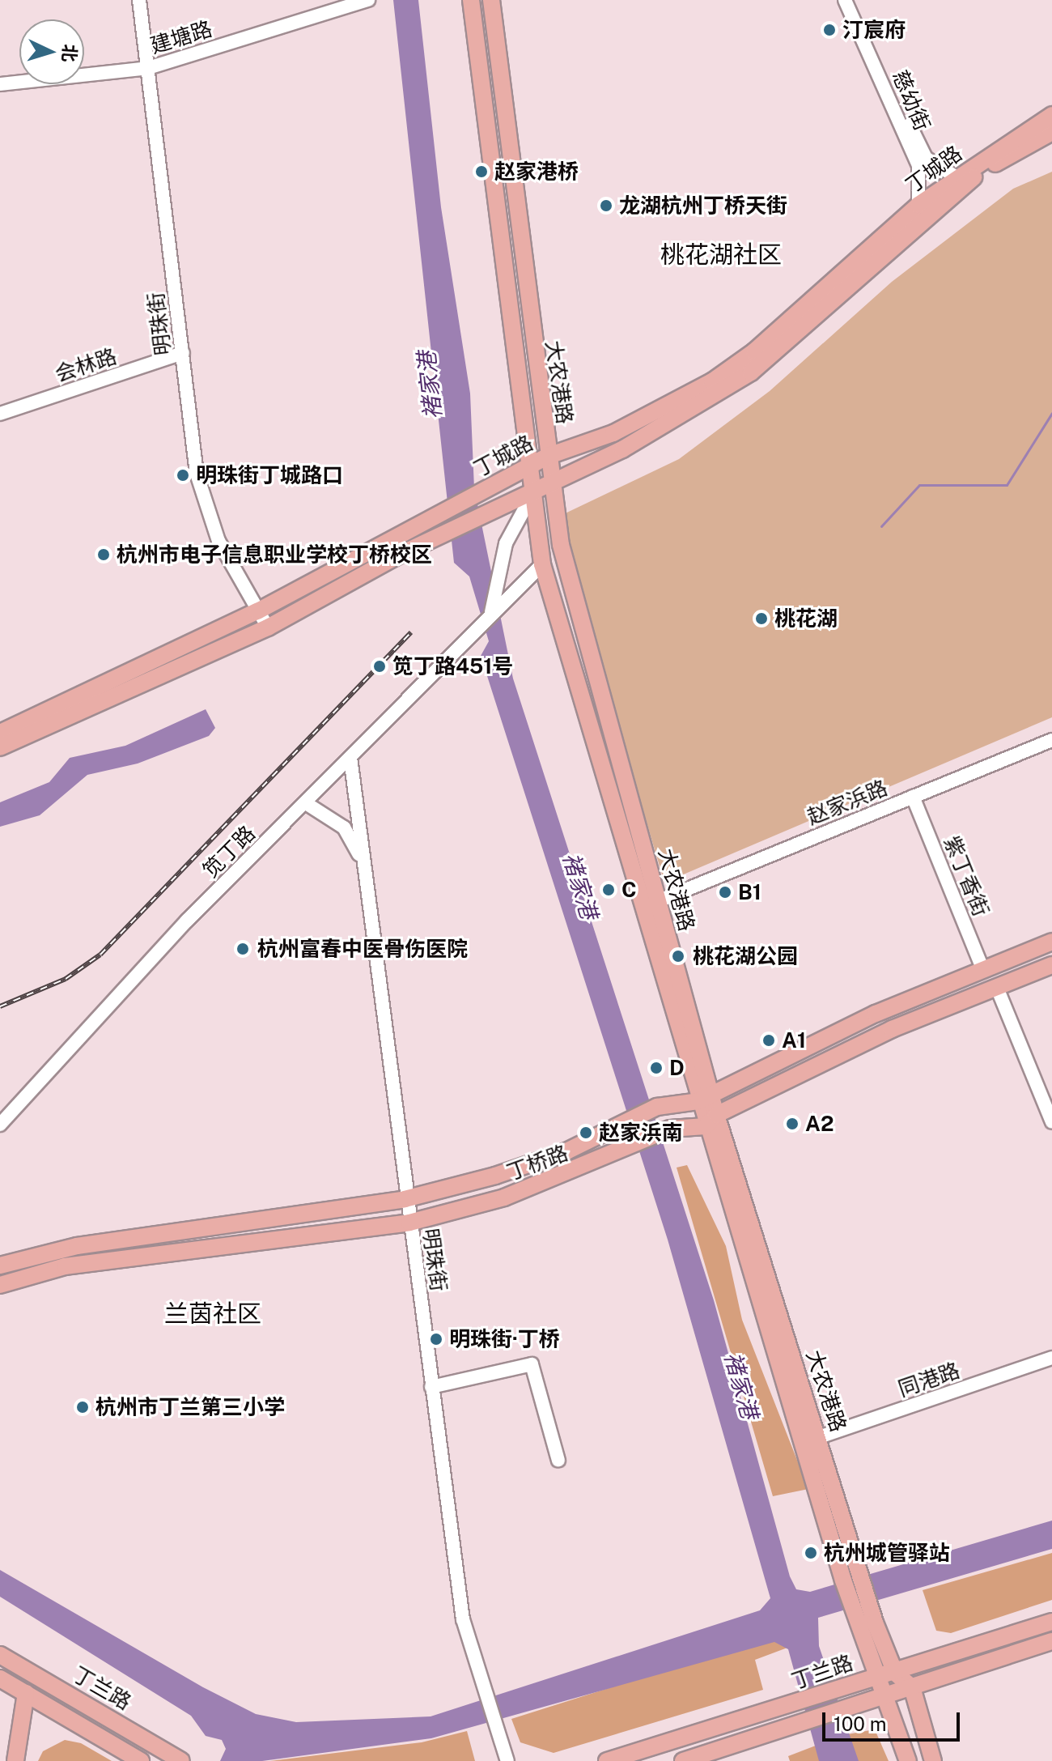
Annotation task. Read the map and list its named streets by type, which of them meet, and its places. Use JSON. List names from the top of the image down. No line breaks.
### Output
{"streets":{"main road":["丁城路","大农港路","丁桥路","丁兰路"],"street":["建塘路","慈幼街","明珠街","会林路","赵家浜路","笕丁路","紫丁香街","同港路"]},"crossings":[["建塘路","明珠街"],["慈幼街","丁城路"],["丁城路","明珠街"],["丁城路","大农港路"],["明珠街","会林路"],["明珠街","笕丁路"],["明珠街","丁桥路"],["大农港路","赵家浜路"],["大农港路","笕丁路"],["大农港路","丁桥路"],["大农港路","同港路"],["大农港路","丁兰路"],["赵家浜路","紫丁香街"],["紫丁香街","丁桥路"]],"districts":["桃花湖社区","兰茵社区"],"water":["褚家港"],"places":["汀宸府","赵家港桥","龙湖杭州丁桥天街","明珠街丁城路口","杭州市电子信息职业学校丁桥校区","桃花湖","笕丁路451号","C","B1","杭州富春中医骨伤医院","桃花湖公园","A1","D","A2","赵家浜南","明珠街·丁桥","杭州市丁兰第三小学","杭州城管驿站"],"scale_bar":"100 m","north":"right"}
